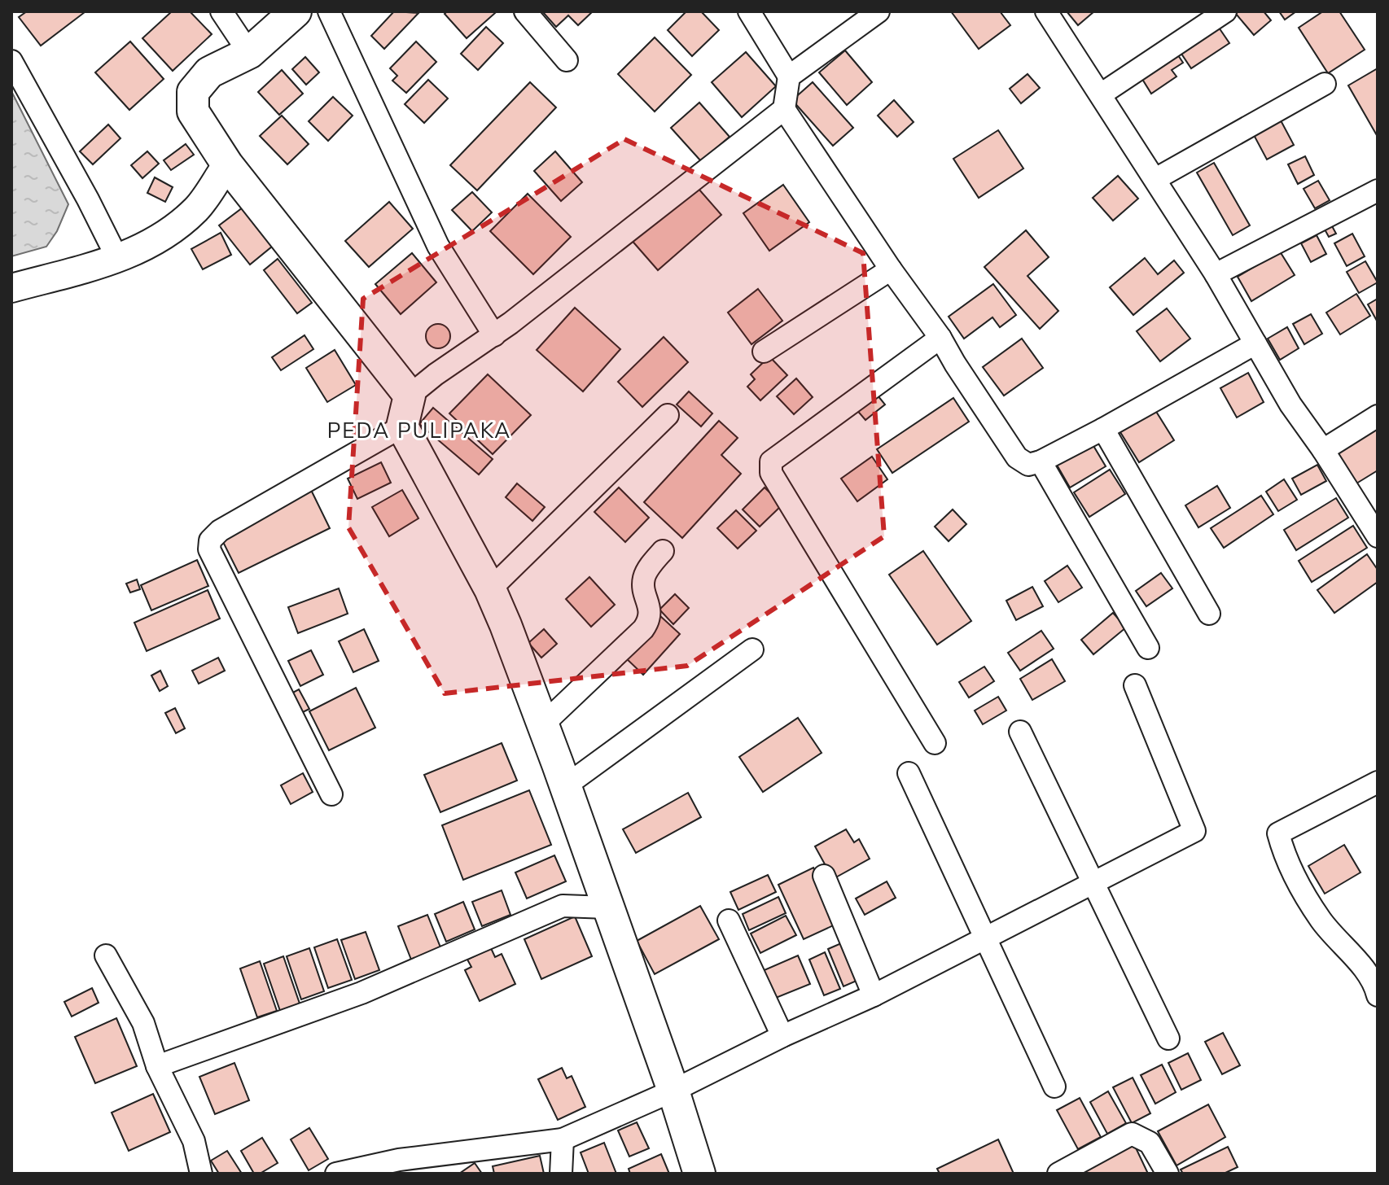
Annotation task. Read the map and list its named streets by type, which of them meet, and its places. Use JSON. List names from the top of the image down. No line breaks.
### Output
{"districts":["PEDA PULIPAKA"]}
